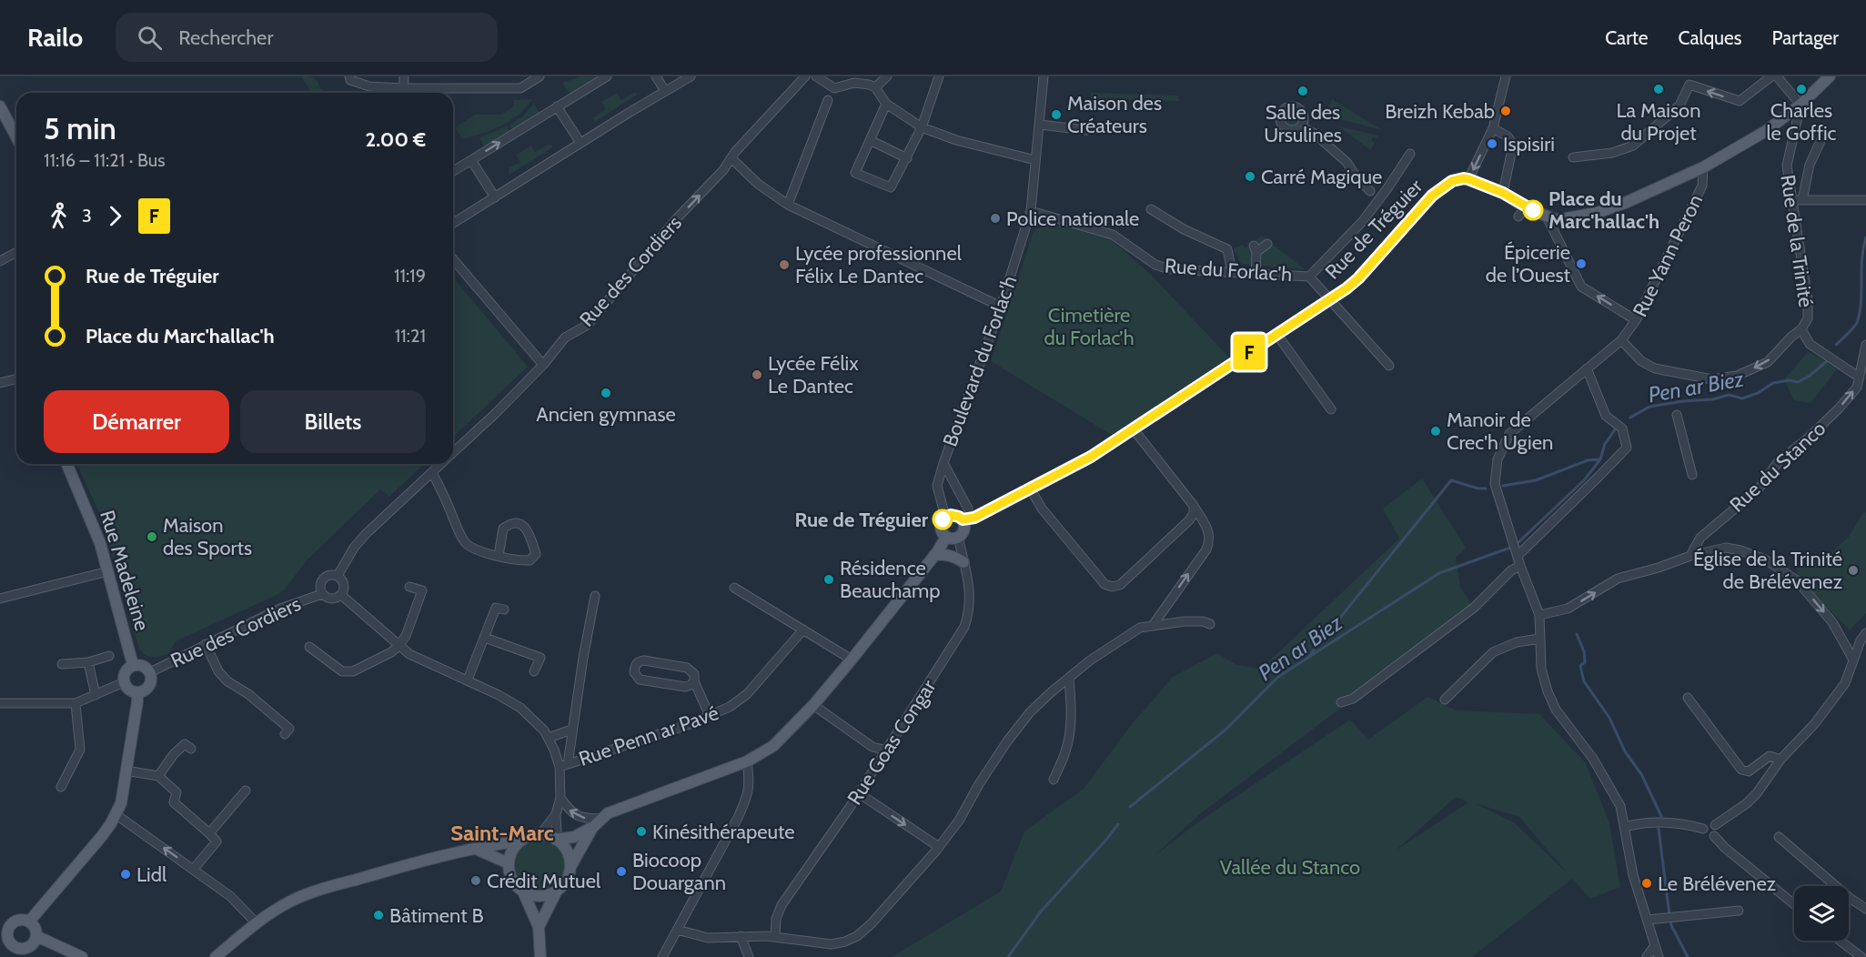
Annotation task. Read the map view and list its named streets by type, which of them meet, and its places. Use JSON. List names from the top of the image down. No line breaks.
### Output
{"streets":{"main road":["Rue de Tréguier","Rue Madeleine"],"street":["Rue de la Trinité","Rue Yann Peron","Rue du Forlac'h","Rue des Cordiers","Boulevard du Forlac'h","Rue du Stanco","Rue Penn ar Pavé","Rue Goas Congar"]},"crossings":[["Rue de Tréguier","Rue du Forlac'h"],["Rue de Tréguier","Boulevard du Forlac'h"],["Rue de Tréguier","Rue Goas Congar"],["Rue de la Trinité","Rue du Stanco"],["Rue du Forlac'h","Boulevard du Forlac'h"],["Rue des Cordiers","Rue Madeleine"],["Boulevard du Forlac'h","Rue Goas Congar"]],"one_way":["Rue du Stanco"],"districts":["Saint-Marc"],"water":["Pen ar Biez"],"parks":["Cimetière du Forlac’h","Vallée du Stanco"],"places":["La Maison du Projet","Charles le Goffic","Salle des Ursulines","Breizh Kebab","Maison des Créateurs","Ispisiri","Carré Magique","Place du Marc'hallac'h","Police nationale","Épicerie de l’Ouest","Lycée professionnel Félix Le Dantec","Lycée Félix Le Dantec","Ancien gymnase","Manoir de Crec'h Ugien","Rue de Tréguier","Maison des Sports","Église de la Trinité de Brélévenez","Résidence Beauchamp","Kinésithérapeute","Biocoop Douargann","Lidl","Crédit Mutuel","Le Brélévenez","Bâtiment B"],"lines":["bus line F"],"page":{"header":"Railo","search":"Rechercher","nav":["Carte","Calques","Partager"],"on_map":"F","heading":["5 min","11:16 – 11:21 · Bus","2.00 €"],"legs":["3","F"],"list":[{"name":"Rue de Tréguier","value":"11:19"},{"name":"Place du Marc'hallac'h","value":"11:21"}],"buttons":["Démarrer","Billets"]}}
